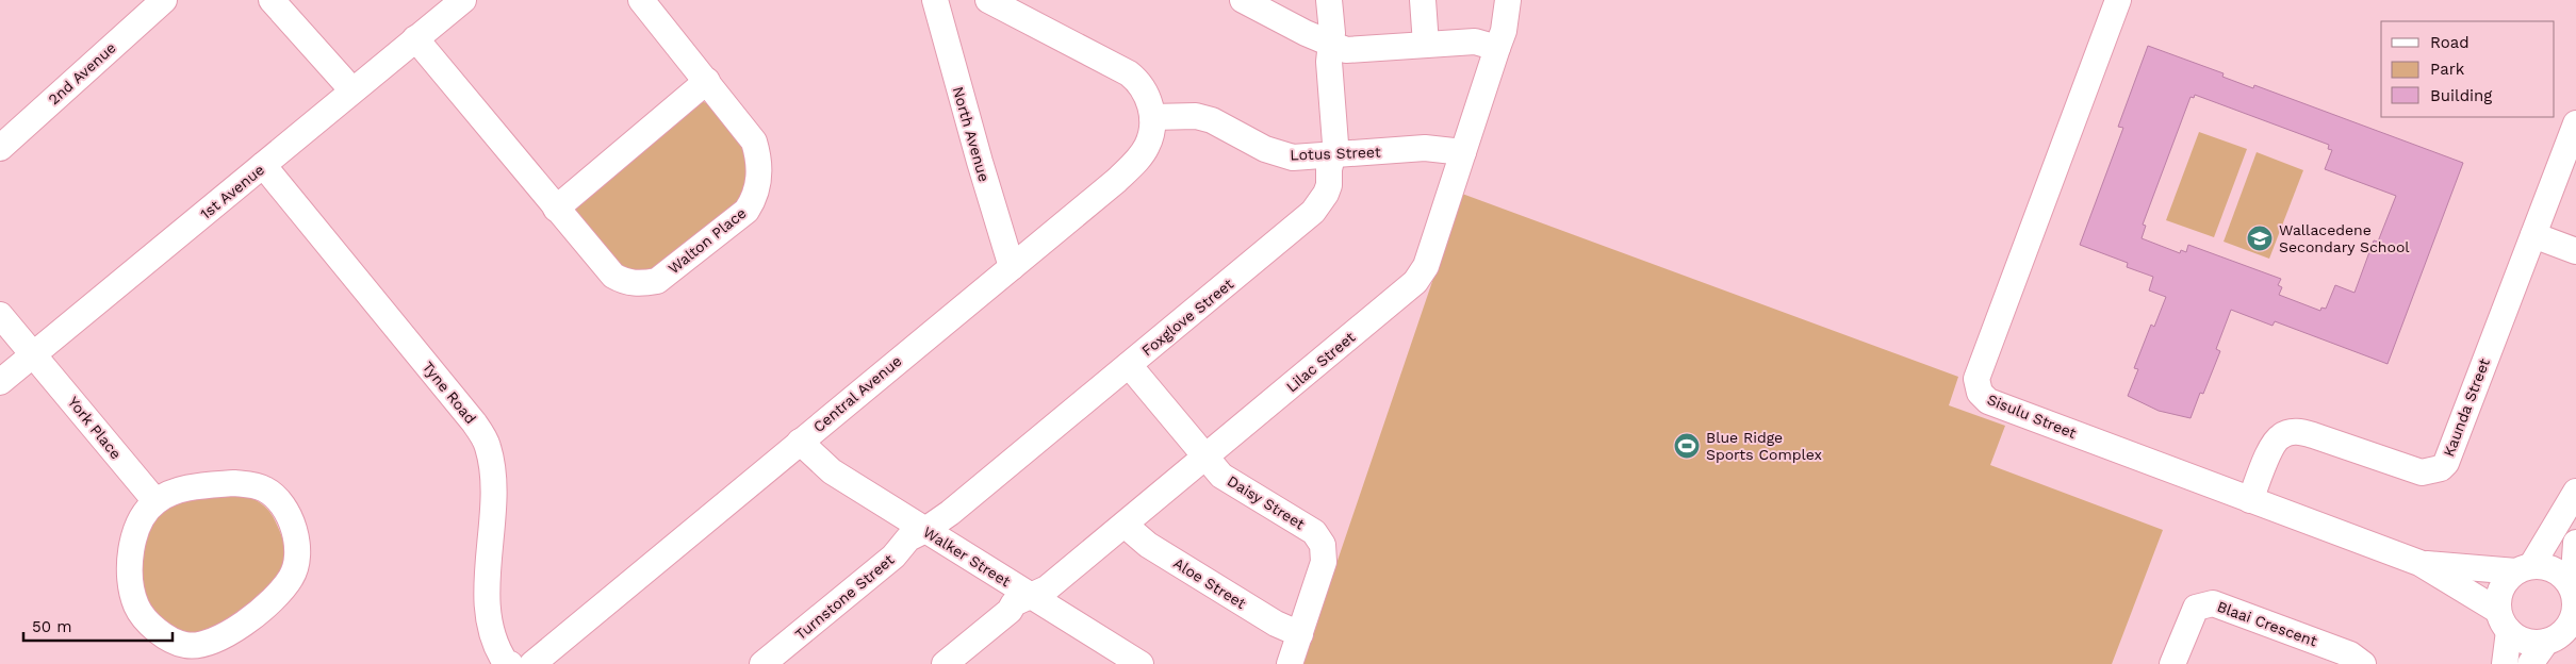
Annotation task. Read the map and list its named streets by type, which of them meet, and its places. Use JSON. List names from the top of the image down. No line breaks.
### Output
{"streets":{"street":["2nd Avenue","North Avenue","Lotus Street","1st Avenue","Walton Place","Foxglove Street","Lilac Street","Tyne Road","Central Avenue","Kaunda Street","Sisulu Street","York Place","Daisy Street","Walker Street","Aloe Street","Turnstone Street","Blaai Crescent"]},"crossings":[["North Avenue","Central Avenue"],["Lotus Street","Foxglove Street"],["Lotus Street","Lilac Street"],["Lotus Street","Central Avenue"],["1st Avenue","Walton Place"],["1st Avenue","Tyne Road"],["1st Avenue","York Place"],["Foxglove Street","Daisy Street"],["Foxglove Street","Walker Street"],["Foxglove Street","Turnstone Street"],["Lilac Street","Daisy Street"],["Lilac Street","Walker Street"],["Lilac Street","Aloe Street"],["Central Avenue","Walker Street"],["Kaunda Street","Sisulu Street"],["Daisy Street","Aloe Street"],["Walker Street","Turnstone Street"]],"places":{"school or university":["Wallacedene Secondary School"],"sports":["Blue Ridge Sports Complex"]},"legend":["Road","Park","Building"],"scale_bar":"50 m"}
